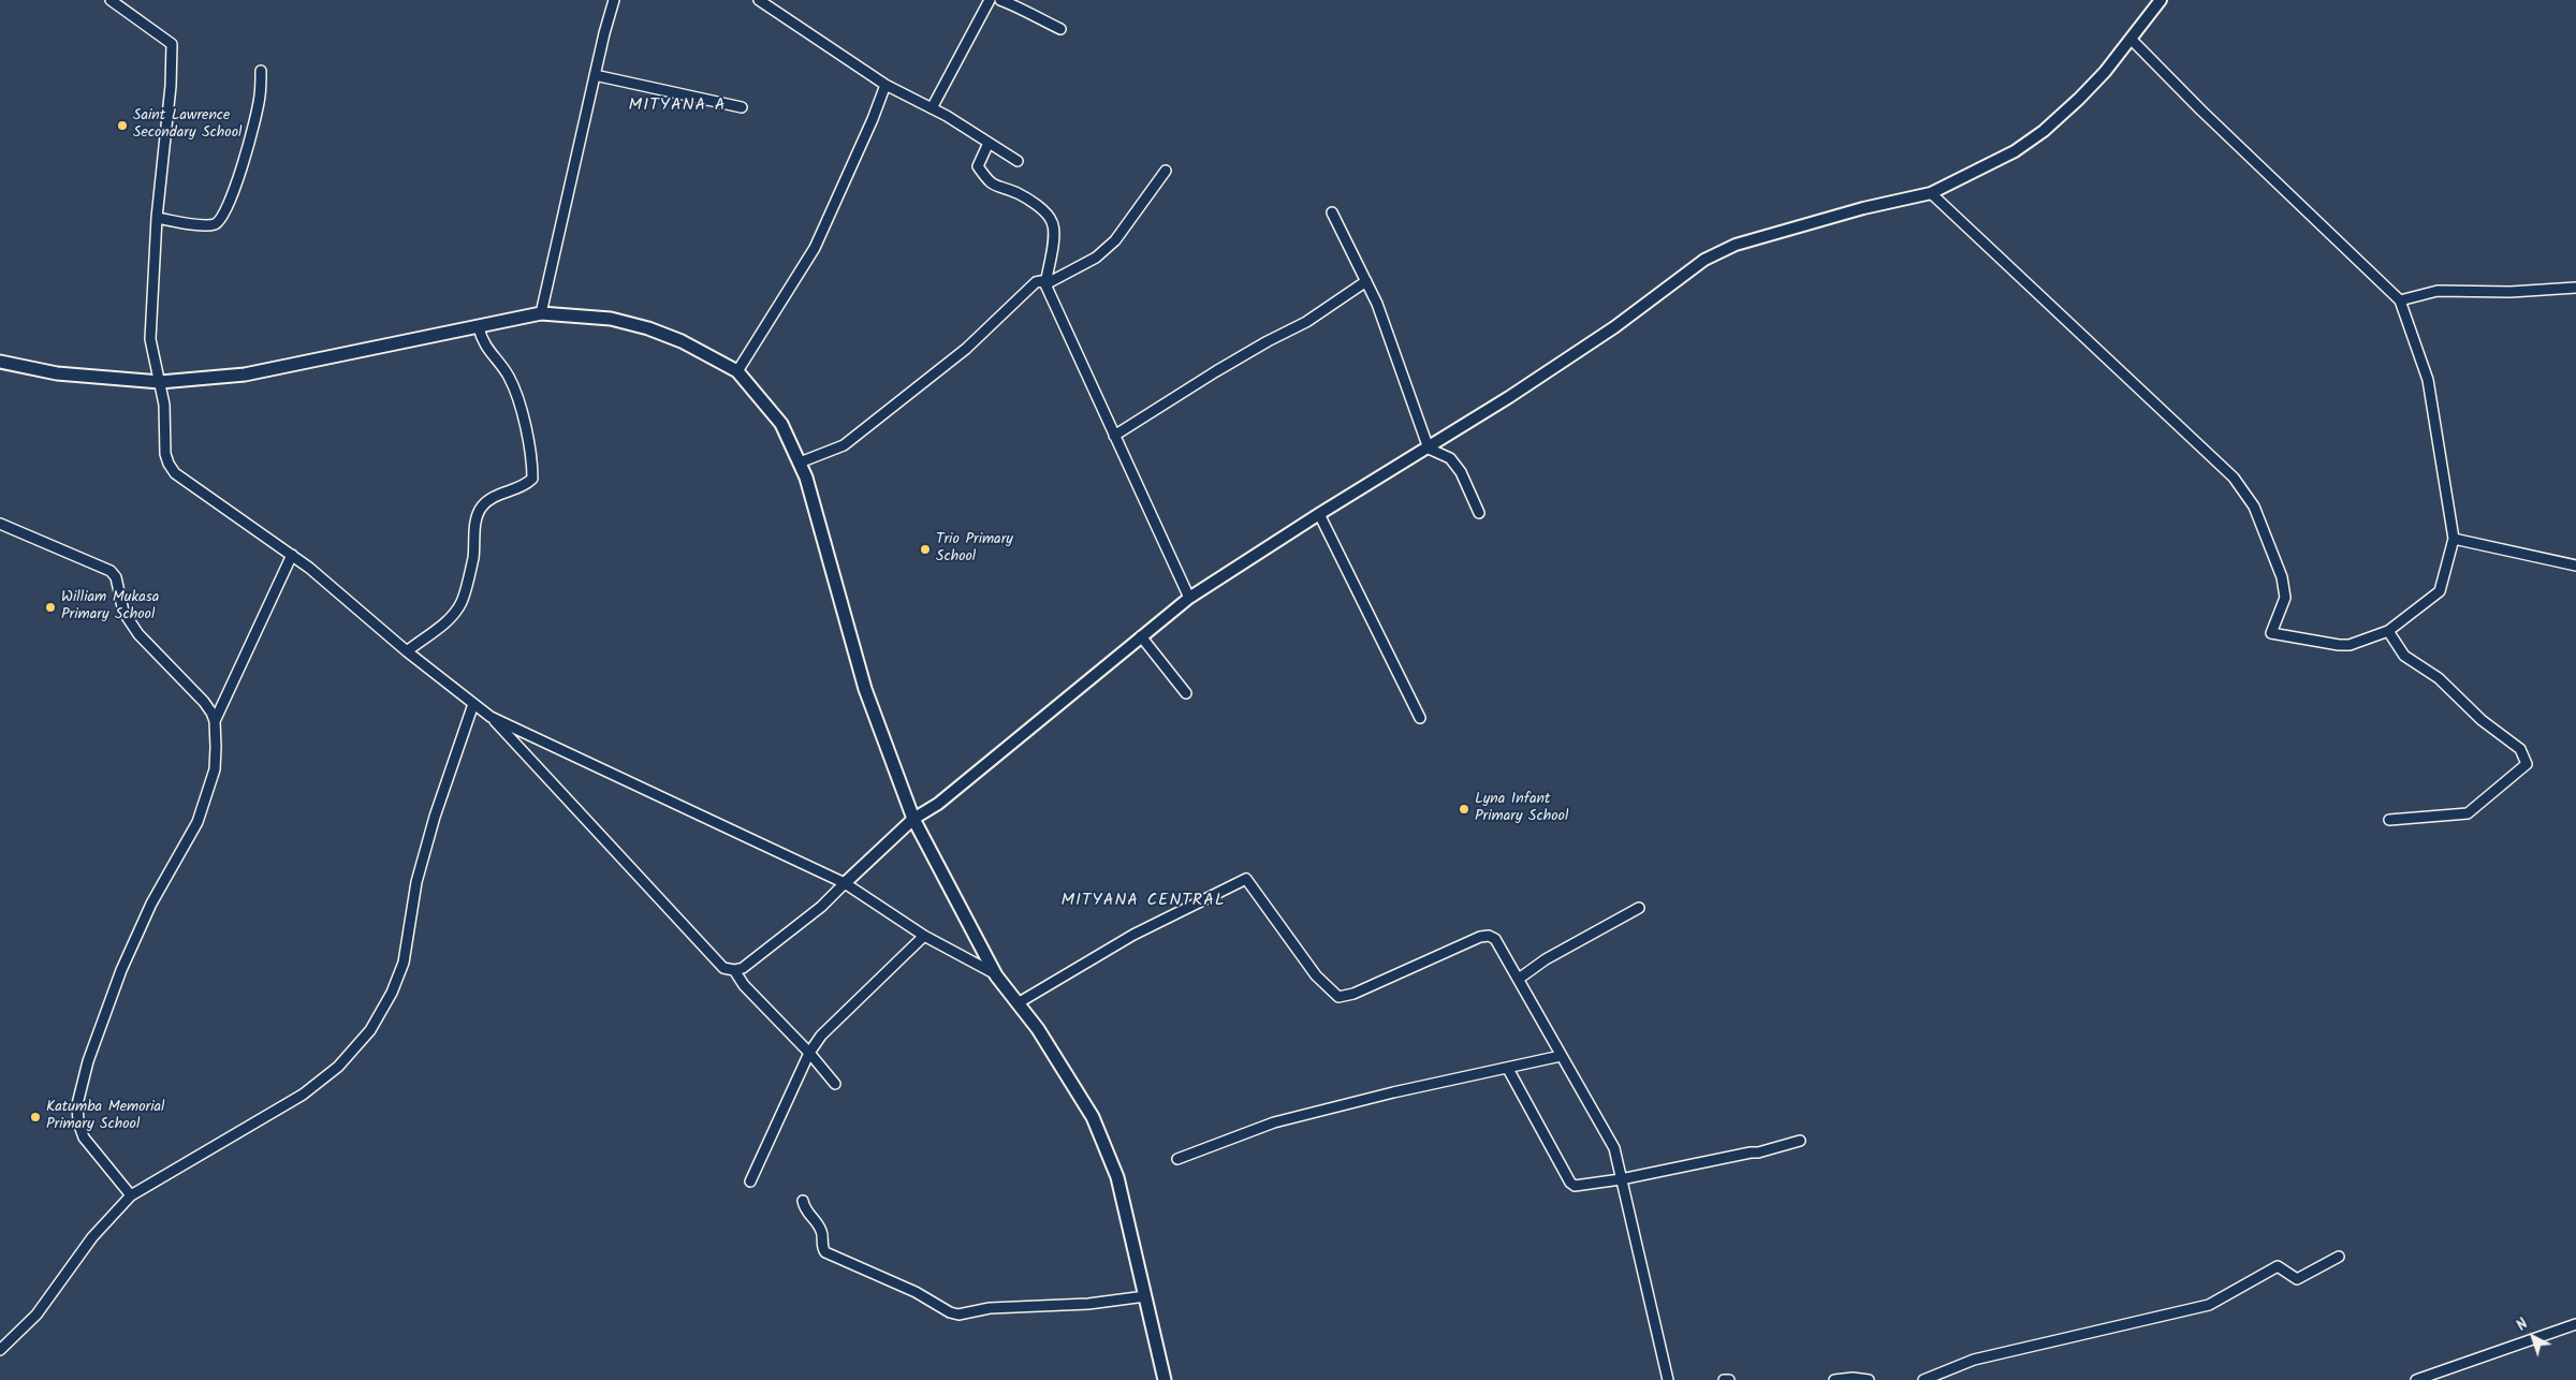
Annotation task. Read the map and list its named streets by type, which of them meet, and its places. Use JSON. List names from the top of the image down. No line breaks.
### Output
{"districts":["MITYANA A","MITYANA CENTRAL"],"places":["Saint Lawrence Secondary School","Trio Primary School","William Mukasa Primary School","Lyna Infant Primary School","Katumba Memorial Primary School"],"north":"top left"}
